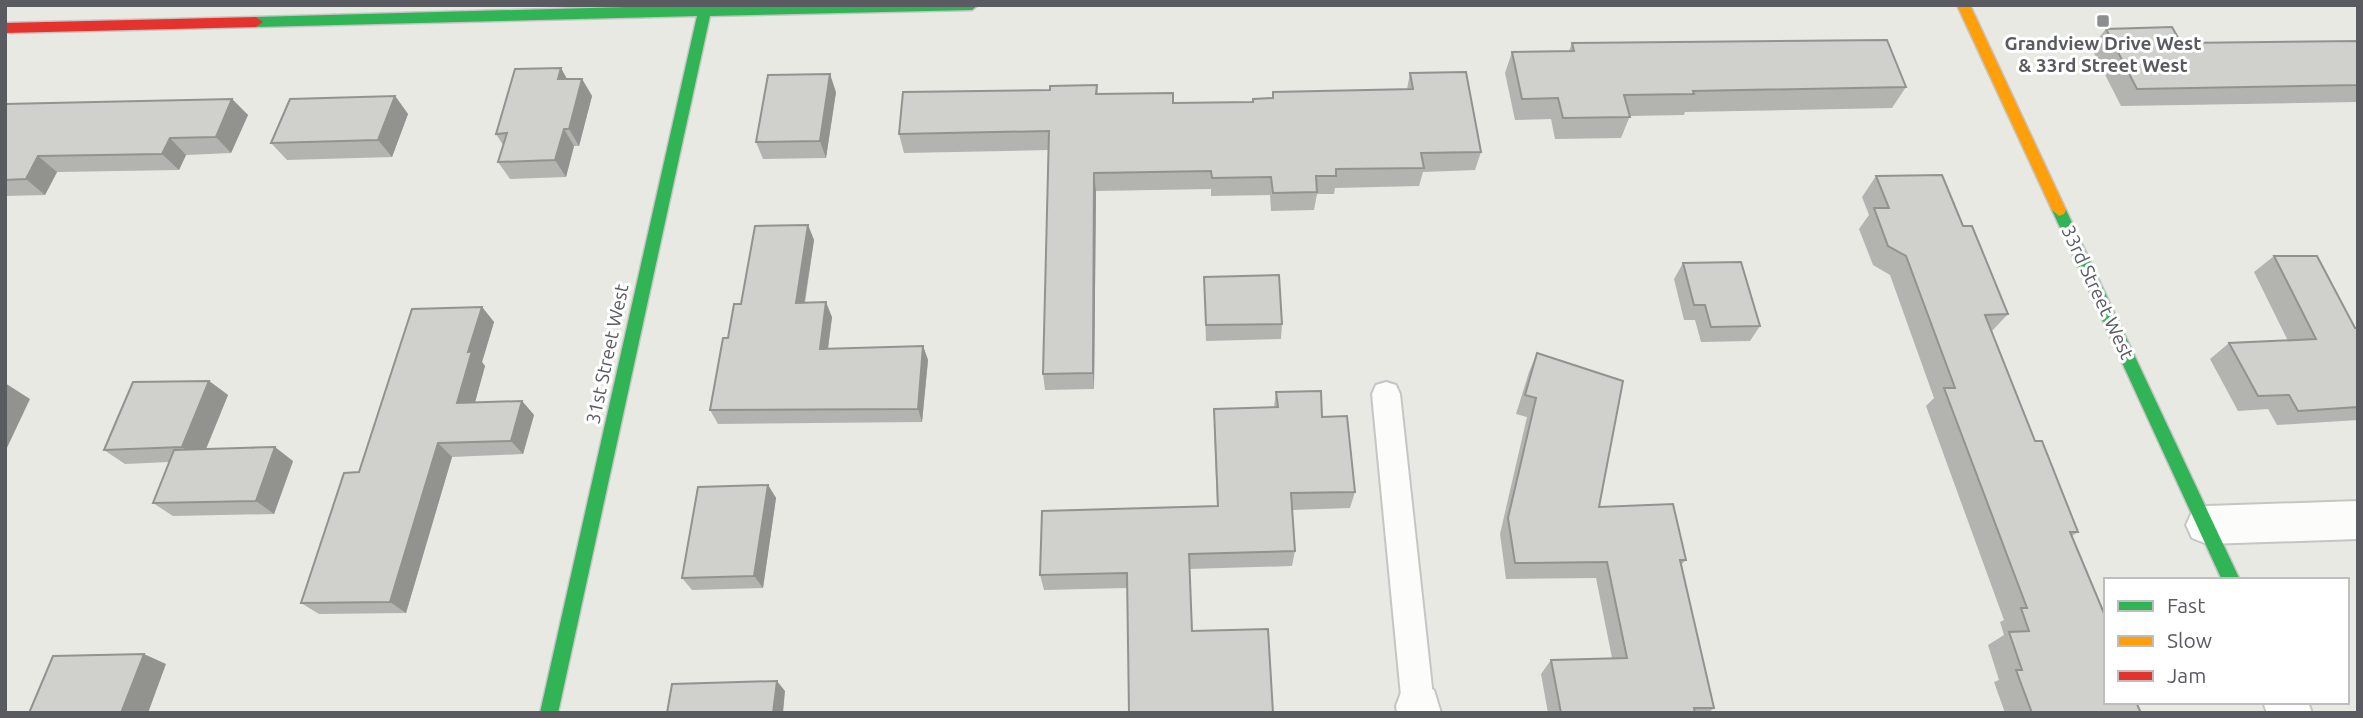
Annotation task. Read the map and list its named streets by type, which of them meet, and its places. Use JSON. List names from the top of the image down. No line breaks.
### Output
{"streets":{"street":["33rd Street West","31st Street West"]},"places":{"transit":["Grandview Drive West & 33rd Street West"]},"legend":["Fast","Slow","Jam"]}
